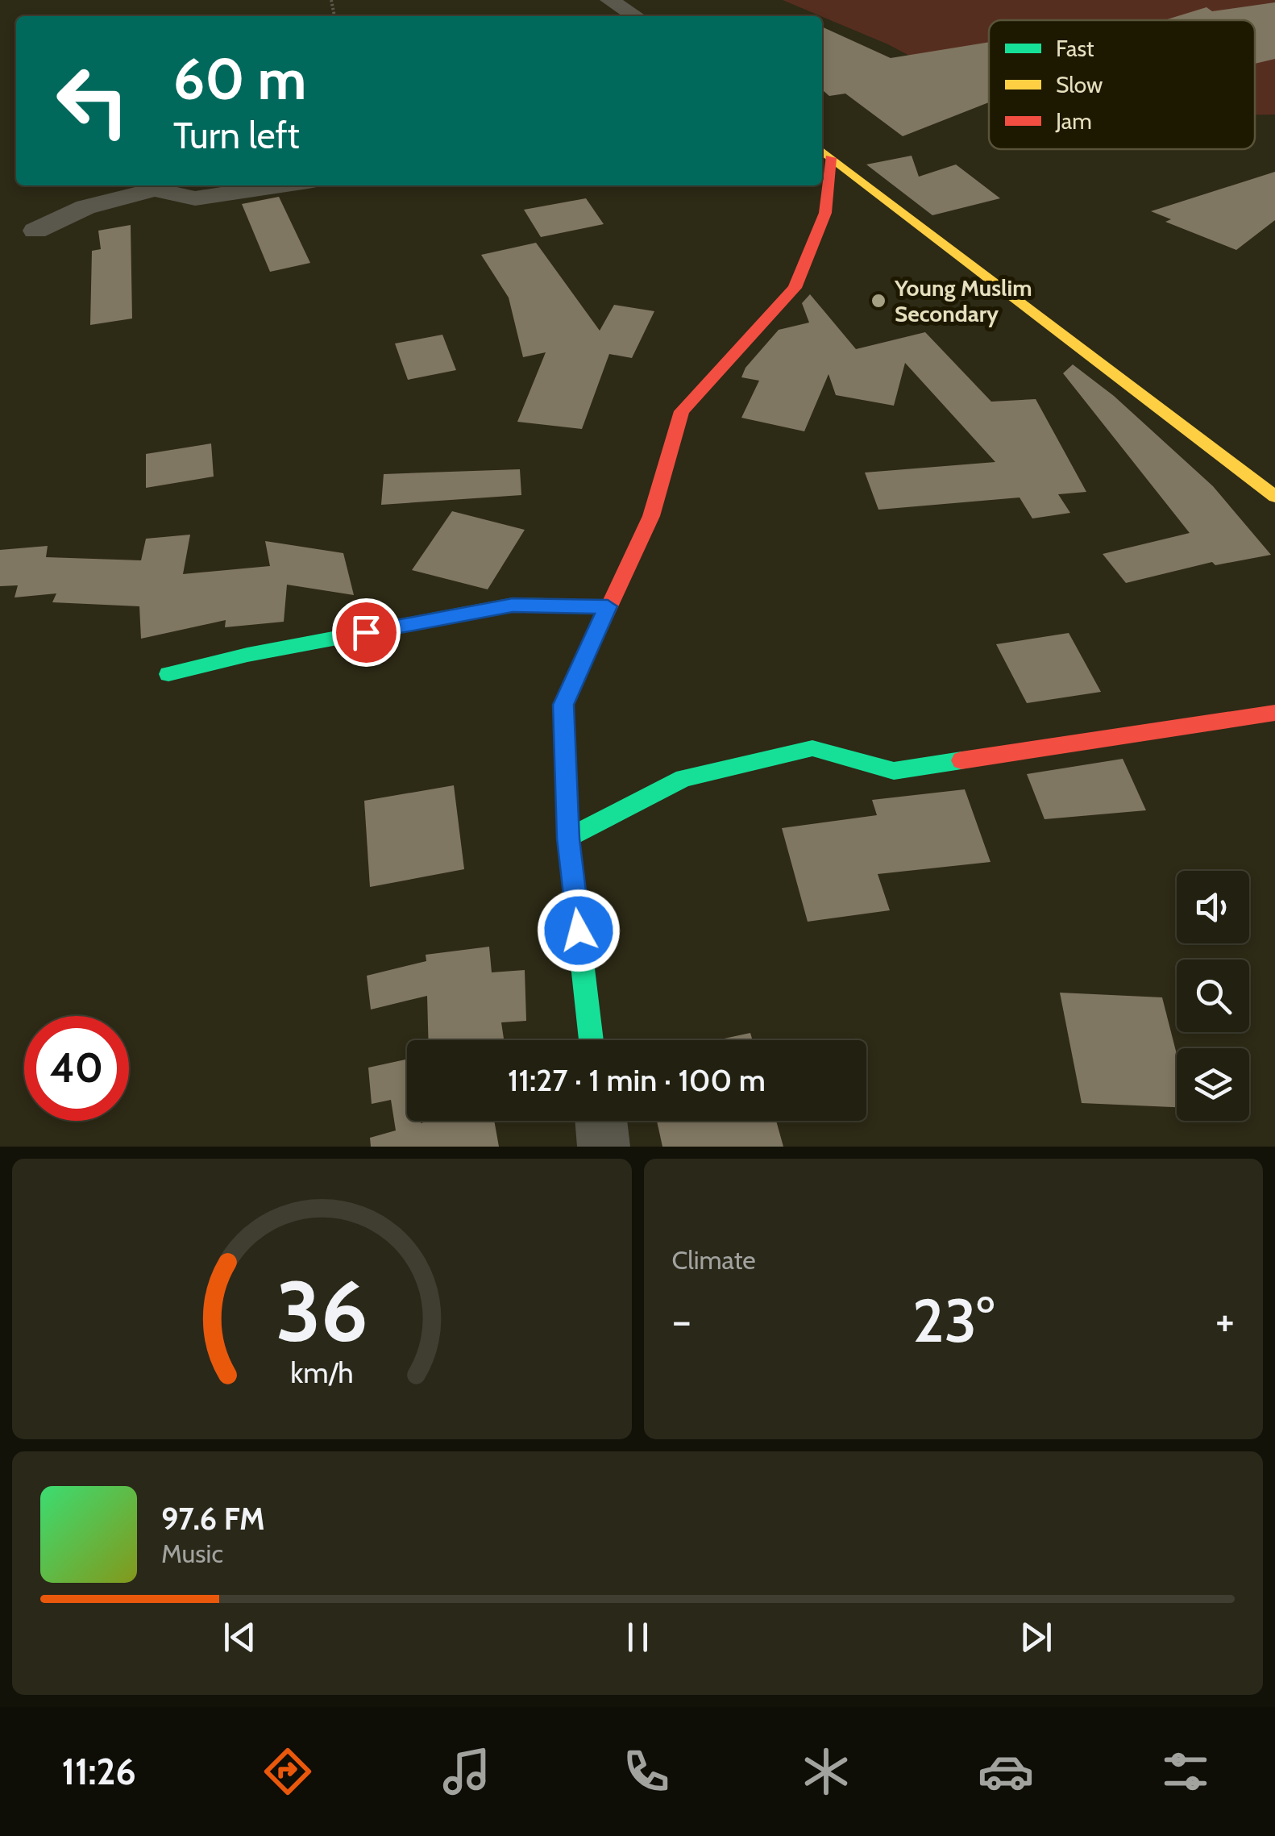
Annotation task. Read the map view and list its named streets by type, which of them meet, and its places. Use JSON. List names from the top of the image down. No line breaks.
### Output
{"places":["Young Muslim Secondary"],"legend":["Fast","Slow","Jam"],"page":{"turn":["60 m","Turn left"],"limit":"40","trip":"11:27 · 1 min · 100 m","tile":"Climate","heat":["−","23°","+"],"song":["97.6 FM","Music"],"tabs":"11:26","gauge":["36","km/h"]}}
